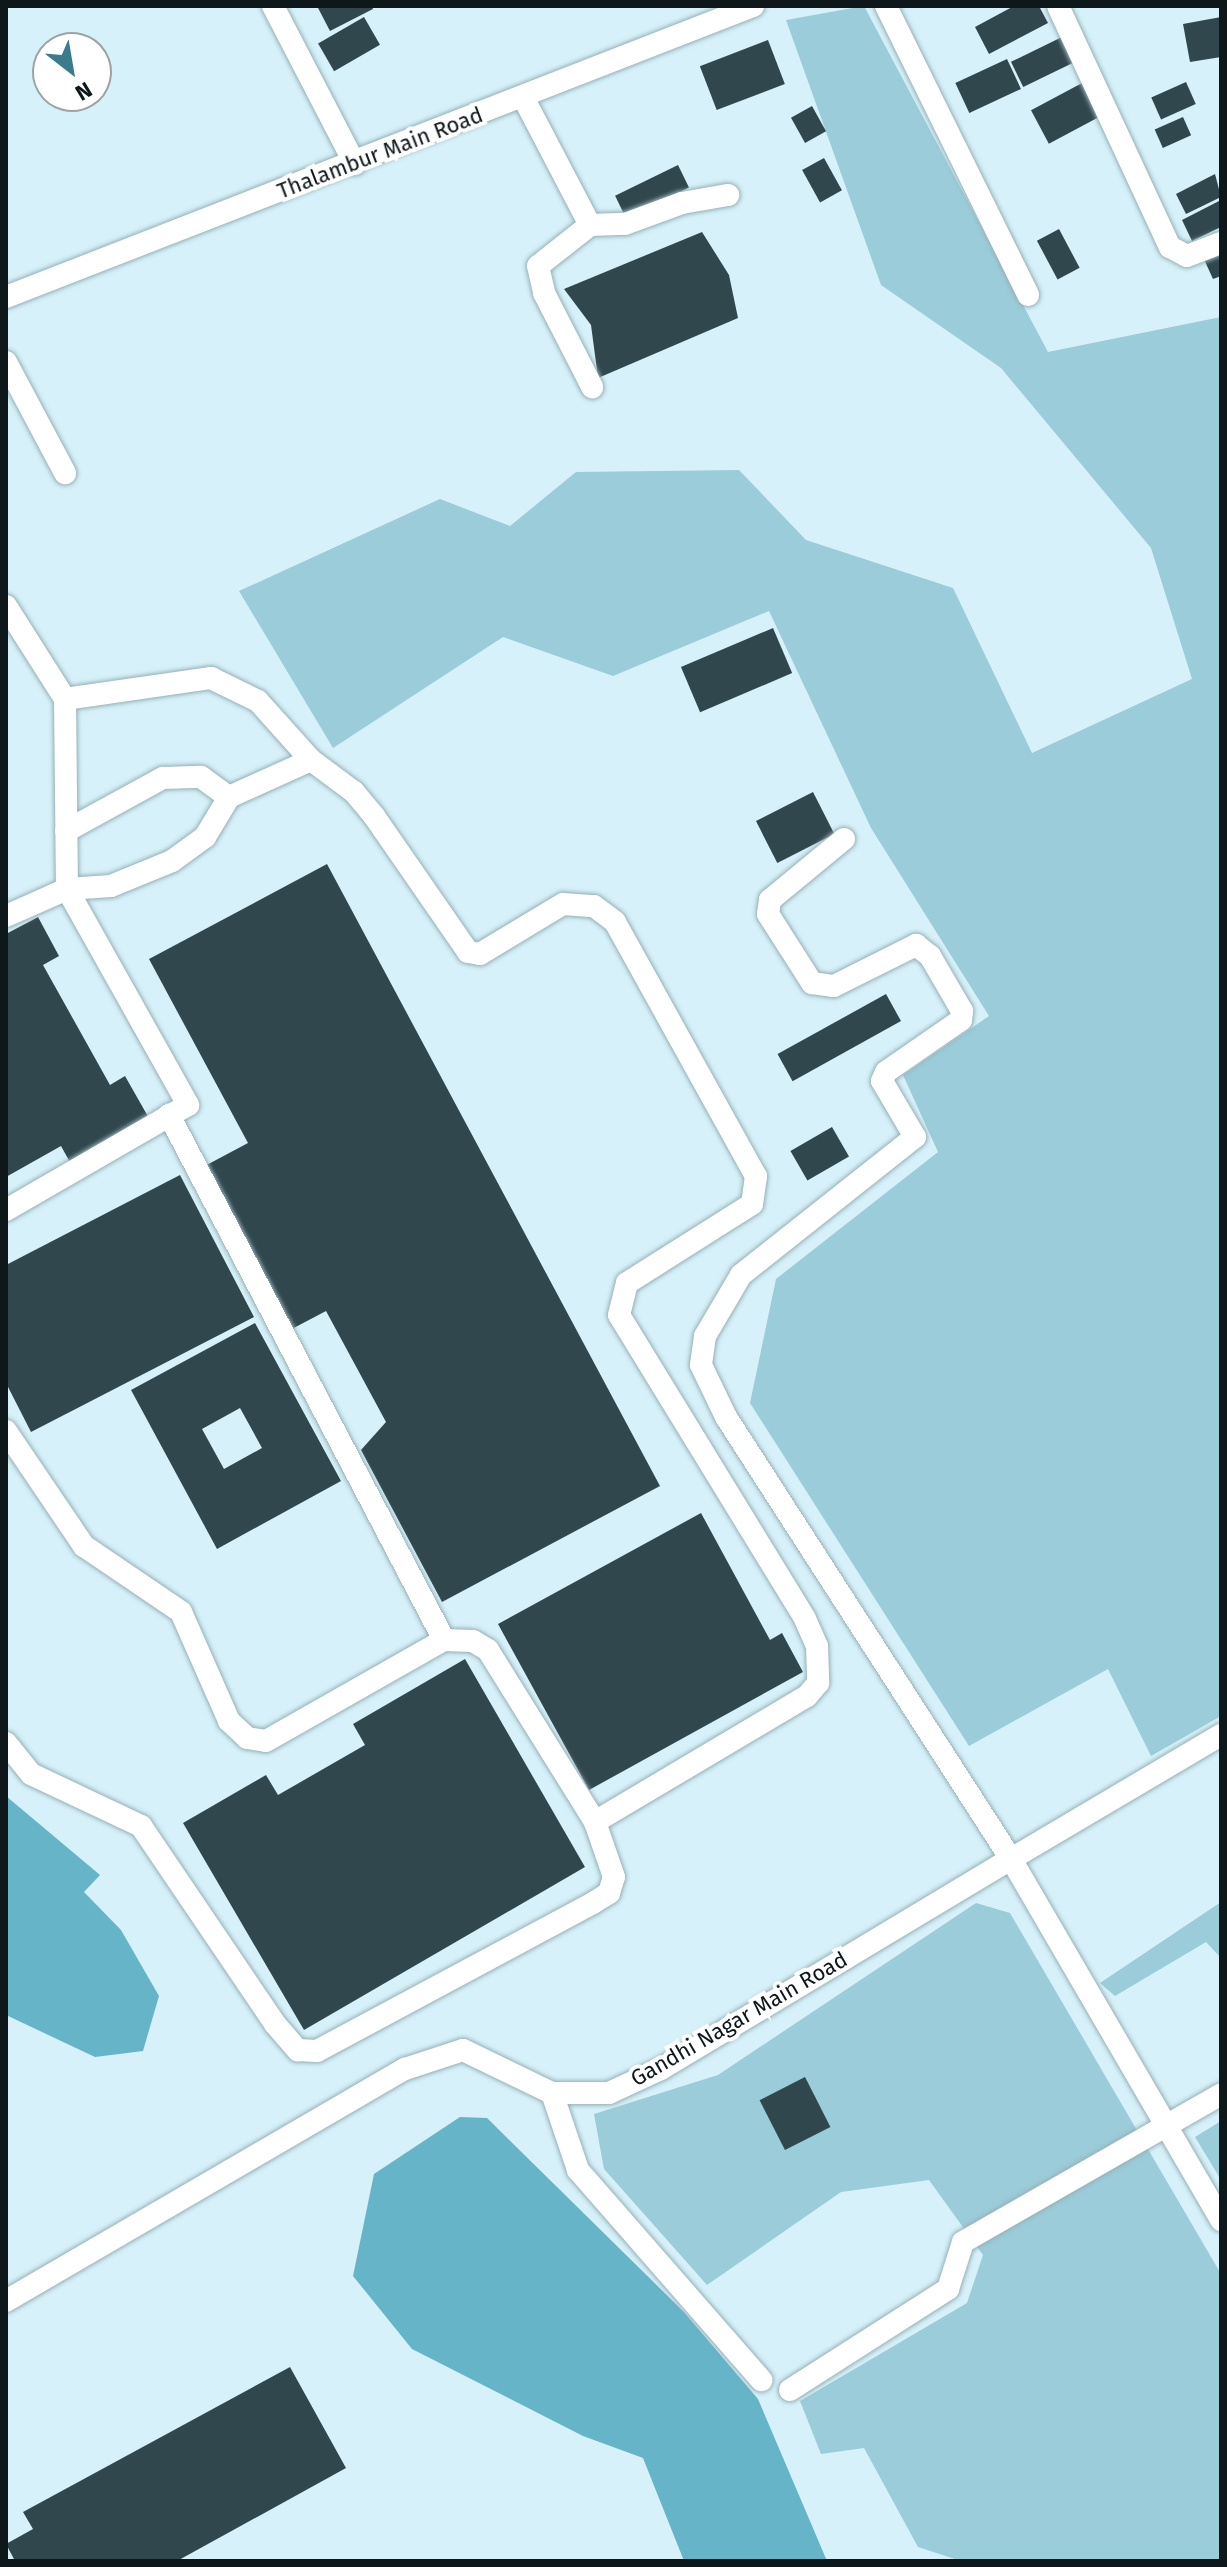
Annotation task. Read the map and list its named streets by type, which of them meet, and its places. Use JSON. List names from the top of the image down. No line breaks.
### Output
{"streets":{"street":["Thalambur Main Road","Gandhi Nagar Main Road"]},"north":"bottom right"}
